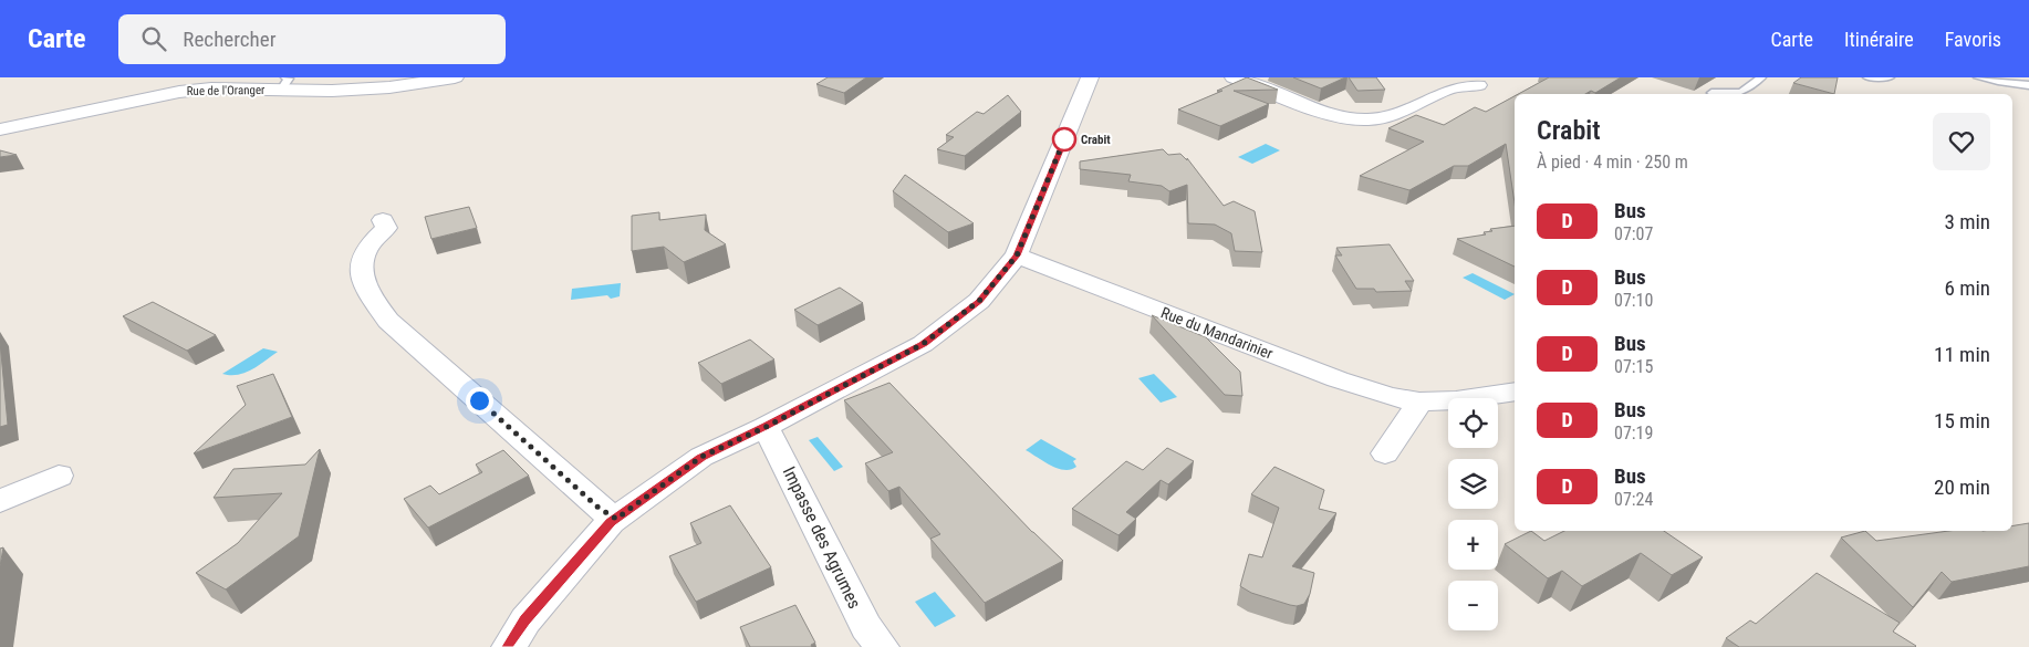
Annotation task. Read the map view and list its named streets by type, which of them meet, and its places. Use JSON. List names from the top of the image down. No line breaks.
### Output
{"streets":{"street":["Rue de l'Oranger","Rue du Mandarinier","Impasse des Agrumes"]},"places":["Crabit"],"lines":["bus line D"],"page":{"header":"Carte","search":"Rechercher","nav":["Carte","Itinéraire","Favoris"],"heading":["Crabit","À pied · 4 min · 250 m"],"list":[{"mark":"D","name":"Bus","note":"07:07","value":"3 min"},{"mark":"D","name":"Bus","note":"07:10","value":"6 min"},{"mark":"D","name":"Bus","note":"07:15","value":"11 min"},{"mark":"D","name":"Bus","note":"07:19","value":"15 min"},{"mark":"D","name":"Bus","note":"07:24","value":"20 min"}],"map_buttons":["+","−"]}}
